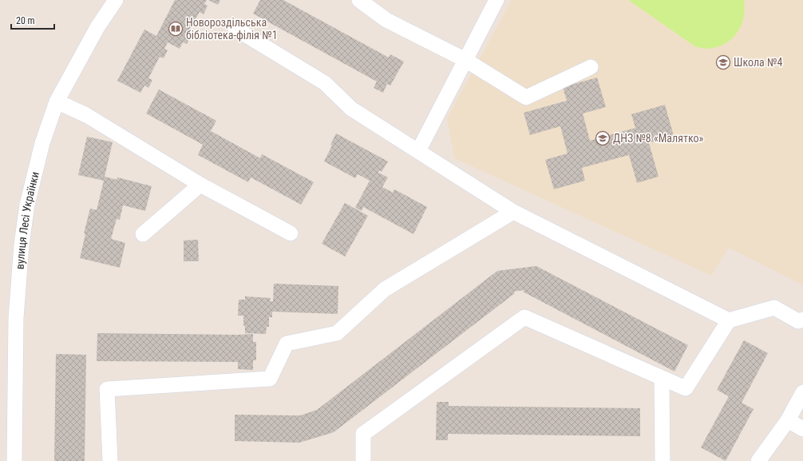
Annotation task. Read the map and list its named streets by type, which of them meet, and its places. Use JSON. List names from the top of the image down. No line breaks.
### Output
{"streets":{"street":["вулиця Лесі Українки"]},"places":{"library":["Новороздільська бібліотека-філія №1"],"school or university":["Школа №4","ДНЗ №8 «Малятко»"]},"scale_bar":"20 m"}
